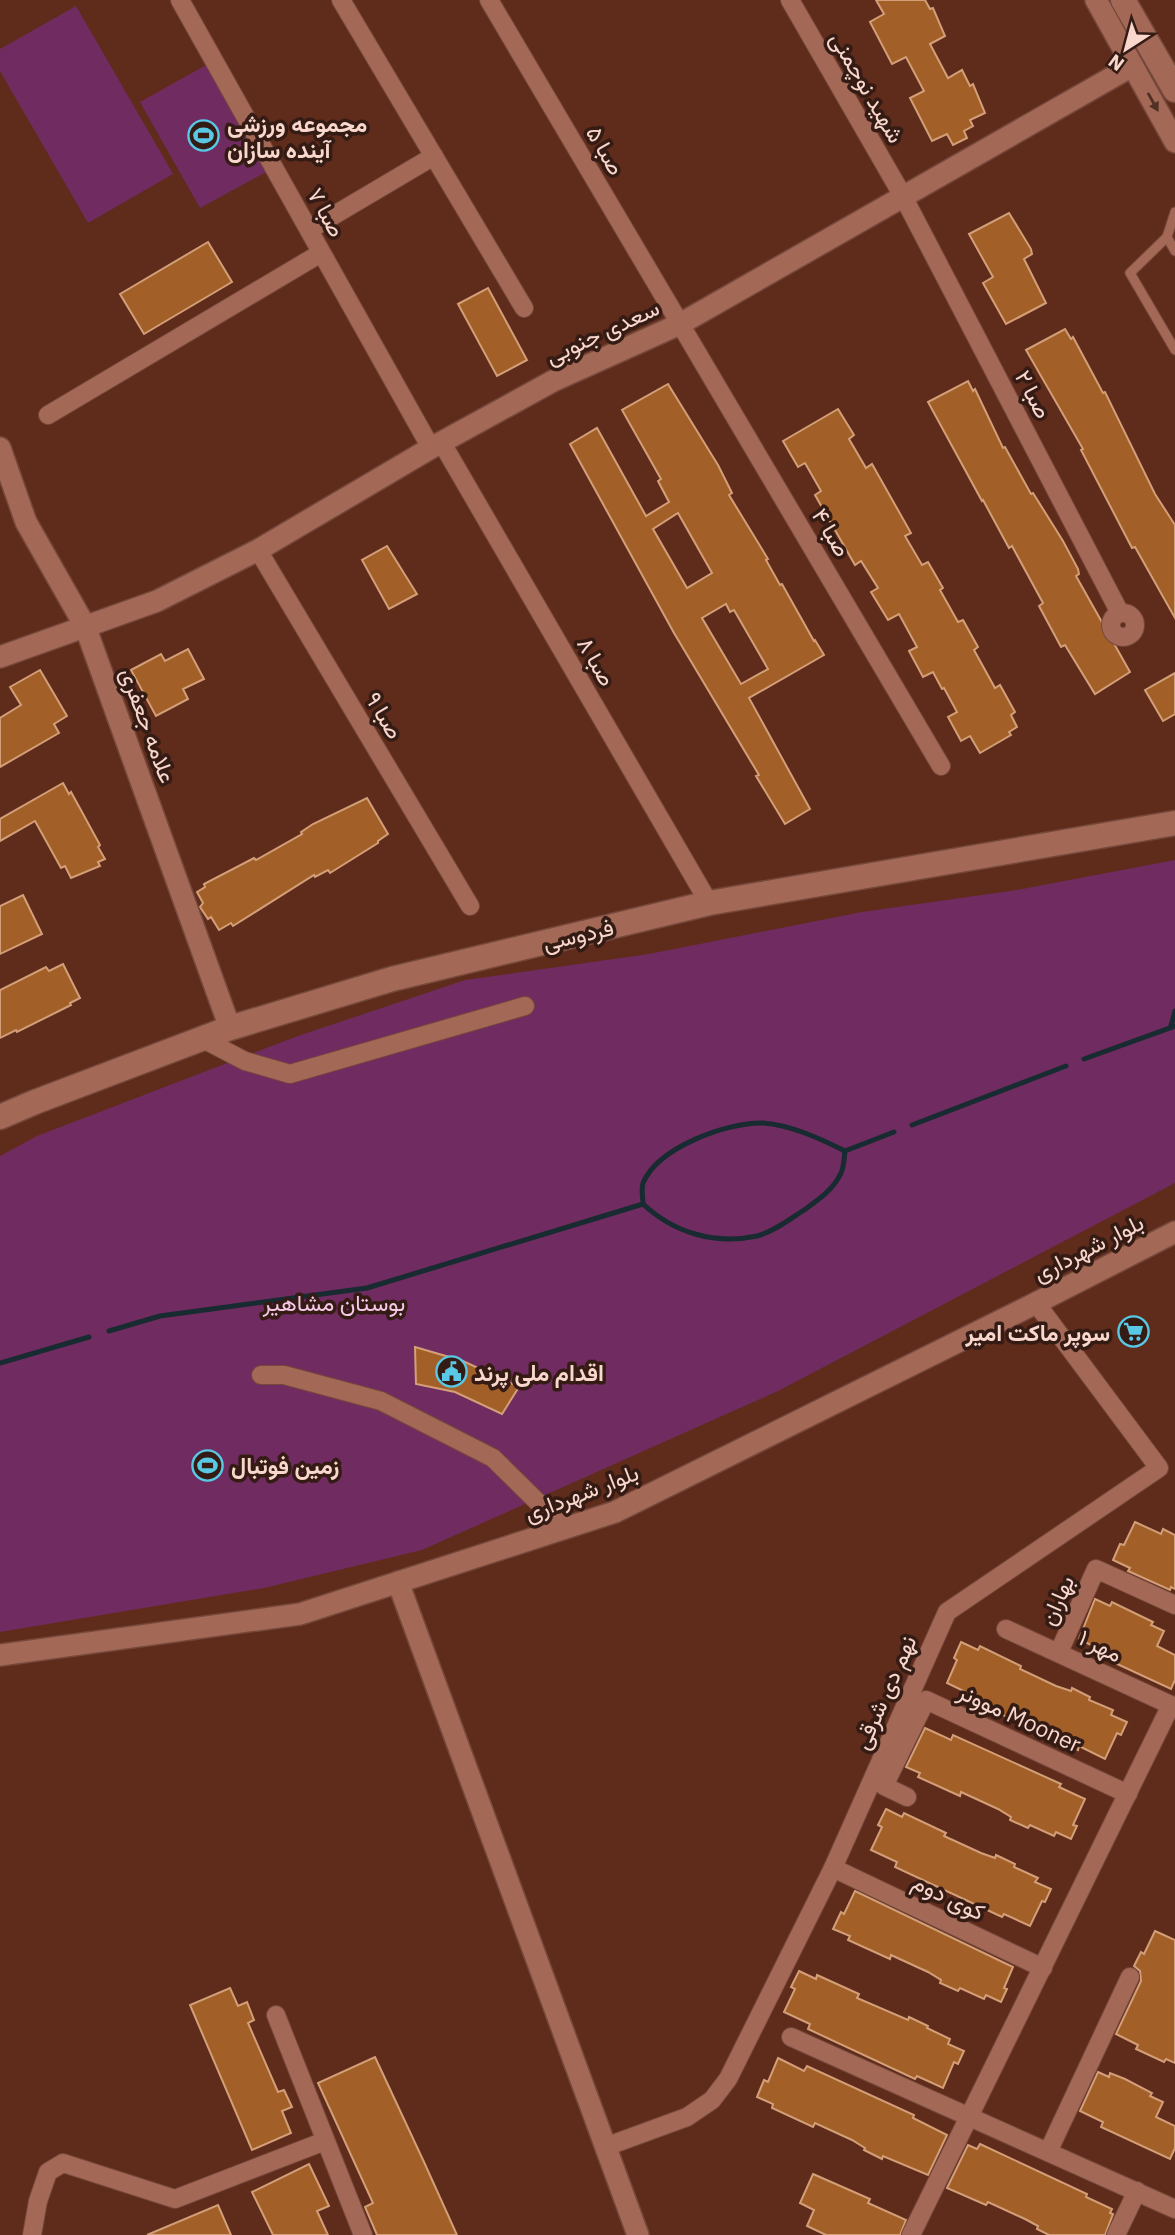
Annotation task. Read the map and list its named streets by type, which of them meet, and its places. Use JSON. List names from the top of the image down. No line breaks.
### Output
{"streets":{"main road":["فردوسی"],"street":["شهید نوچمنی","صبا ۵","صبا ۷","سعدی جنوبی","صبا ۲","صبا ۴","صبا ۸","صبا ۹","علامه جعفری","بلوار شهرداری","بهاران","مهر ۱","نهم دی شرقی","موونر Mooner","کوی دوم"]},"crossings":[["شهید نوچمنی","سعدی جنوبی"],["شهید نوچمنی","صبا ۲"],["صبا ۵","سعدی جنوبی"],["صبا ۵","صبا ۴"],["صبا ۷","سعدی جنوبی"],["صبا ۷","صبا ۸"],["سعدی جنوبی","صبا ۲"],["سعدی جنوبی","صبا ۴"],["سعدی جنوبی","صبا ۸"],["سعدی جنوبی","صبا ۹"],["سعدی جنوبی","علامه جعفری"],["صبا ۸","فردوسی"],["علامه جعفری","فردوسی"],["بلوار شهرداری","نهم دی شرقی"],["بهاران","مهر ۱"],["نهم دی شرقی","کوی دوم"]],"parks":["بوستان مشاهیر"],"places":{"sports":["مجموعه ورزشی آینده سازان","زمین فوتبال"],"supermarket":["سوپر ماکت امیر"],"public building":["اقدام ملی پرند"]},"north":"bottom left"}
